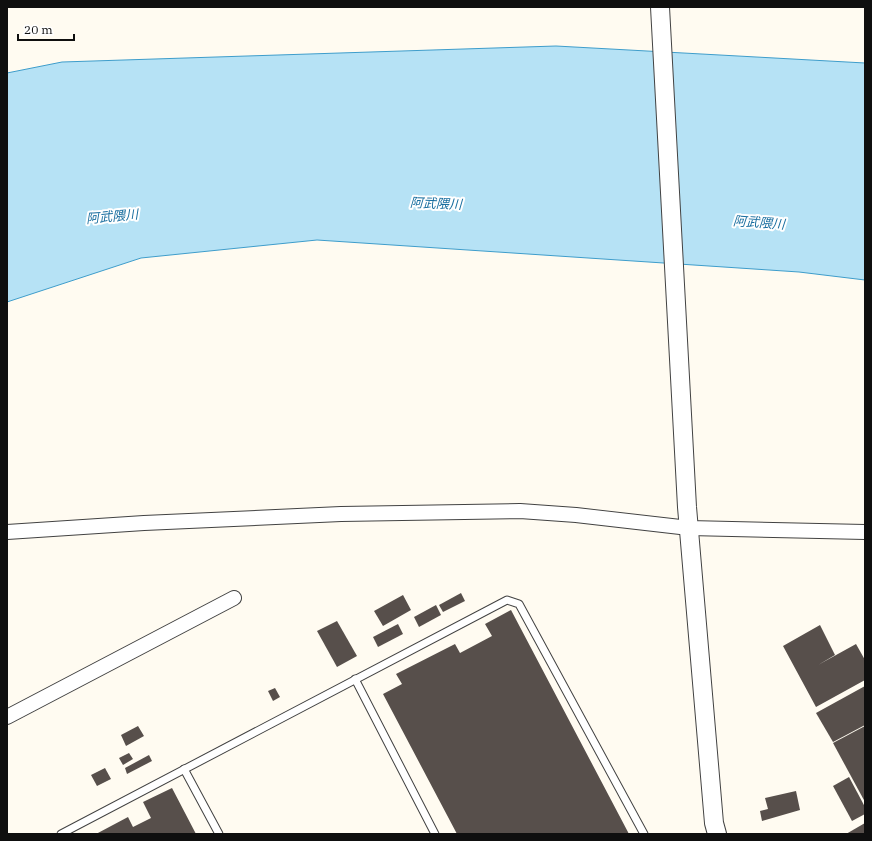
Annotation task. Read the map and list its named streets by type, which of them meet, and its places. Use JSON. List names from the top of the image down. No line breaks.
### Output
{"water":["阿武隈川"],"scale_bar":"20 m"}
